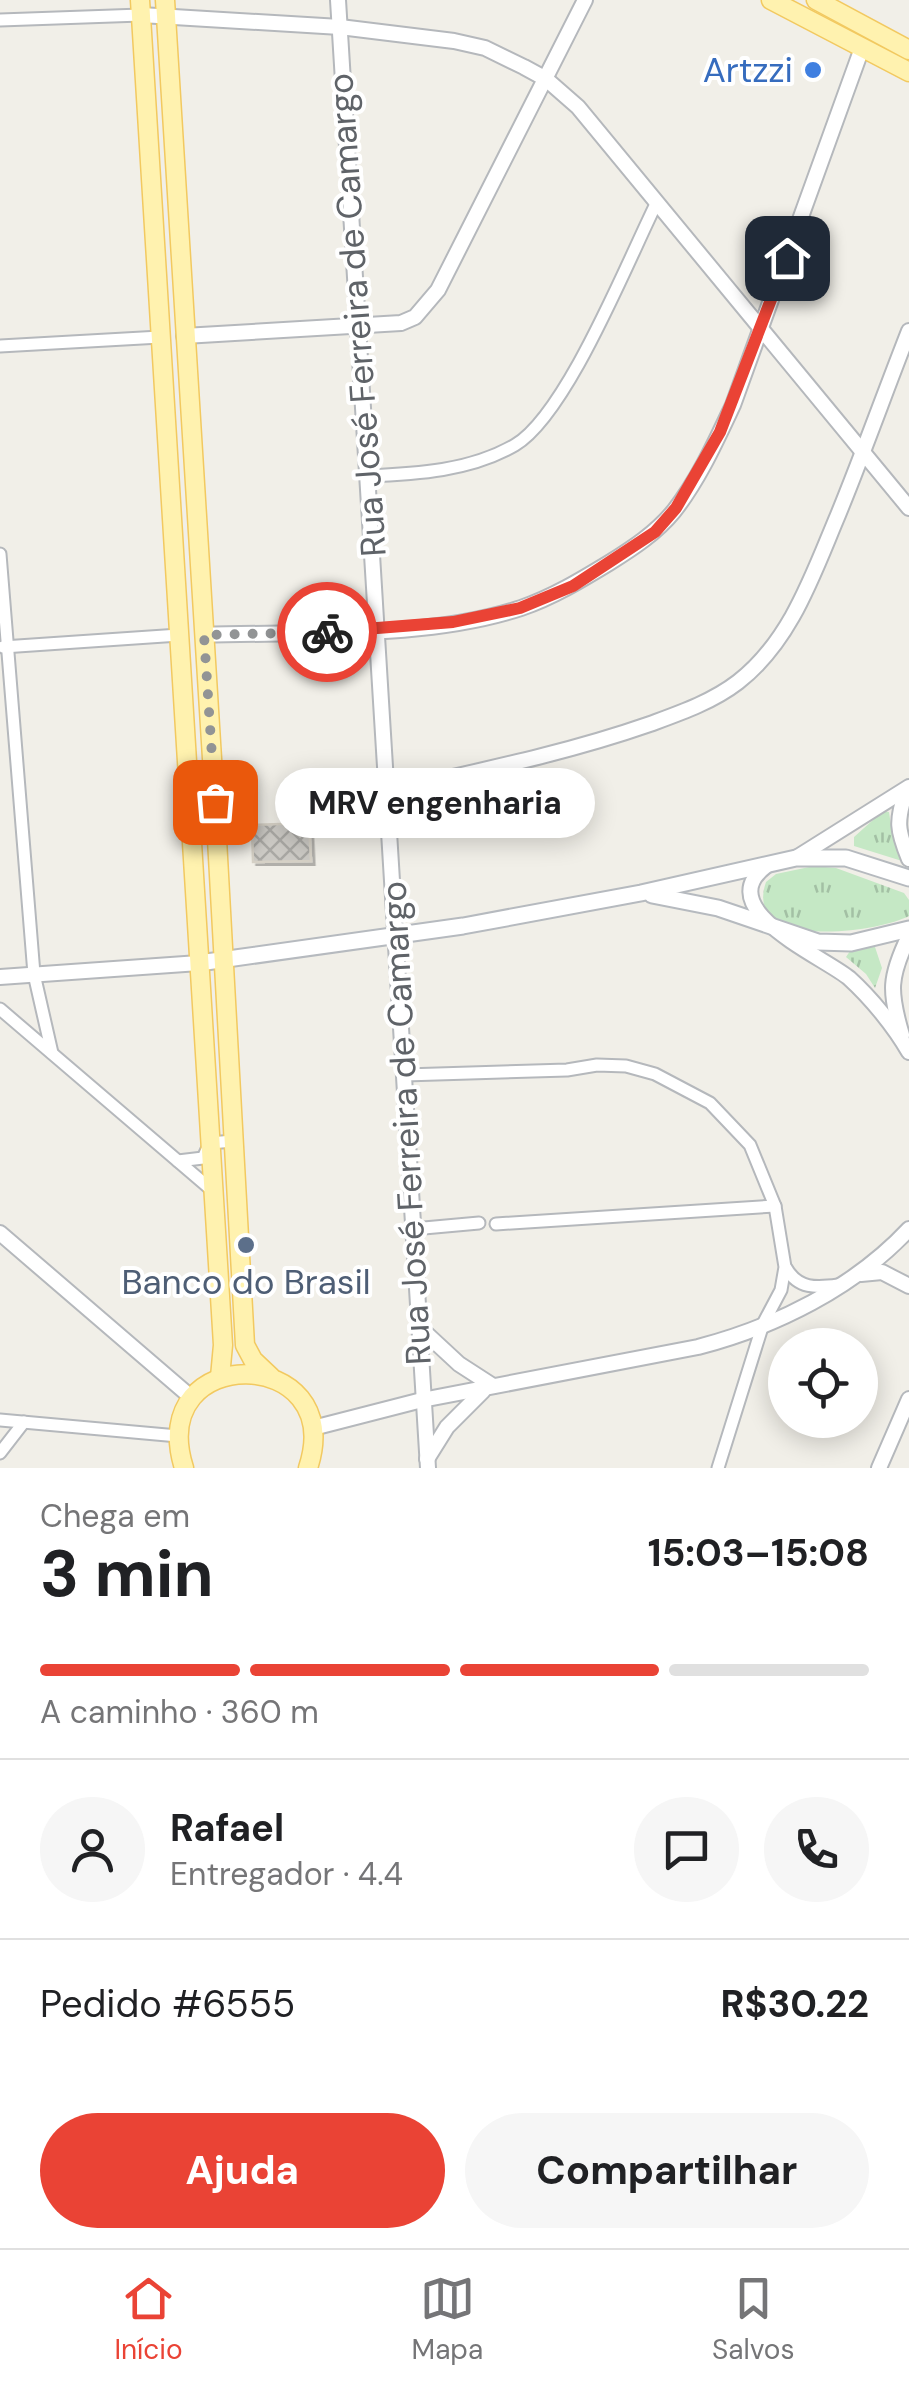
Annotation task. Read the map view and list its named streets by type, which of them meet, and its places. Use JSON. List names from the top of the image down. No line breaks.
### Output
{"streets":{"street":["Rua José Ferreira de Camargo"]},"places":["Artzzi","MRV engenharia","Banco do Brasil"],"page":{"bubble":"MRV engenharia","heading":["3 min","Chega em","15:03–15:08"],"panel":["Rafael","Entregador · 4.4","Pedido #6555","R$30.22"],"bar":"A caminho · 360 m","buttons":["Ajuda","Compartilhar"],"tabs":["Início","Mapa","Salvos"]}}
